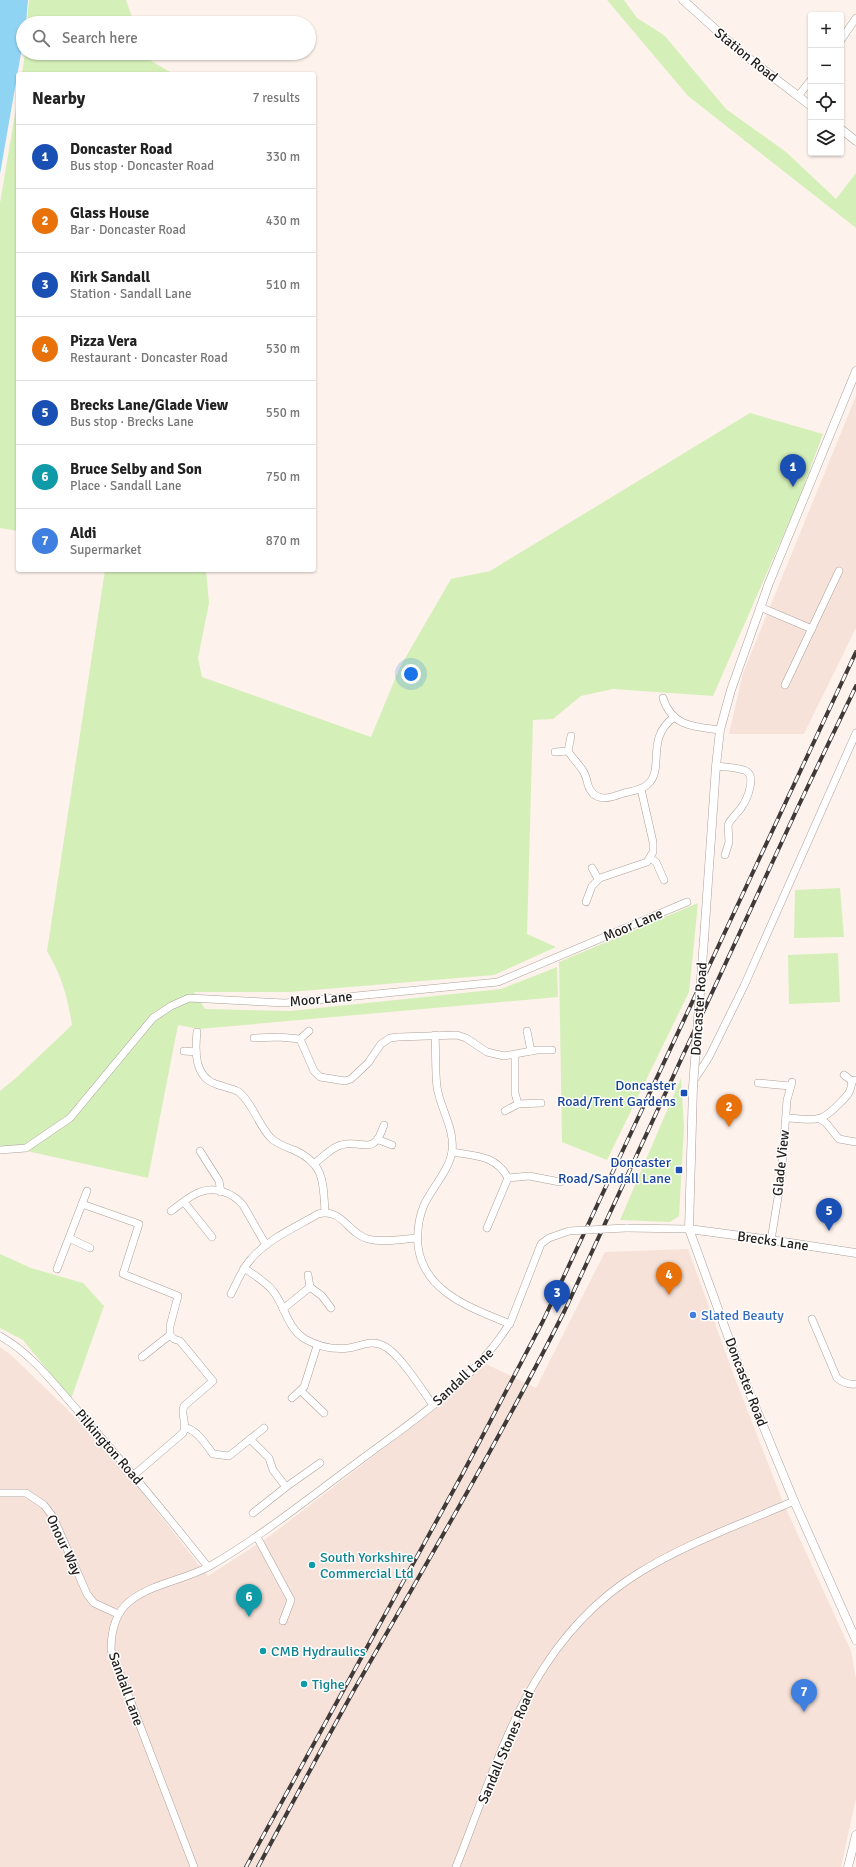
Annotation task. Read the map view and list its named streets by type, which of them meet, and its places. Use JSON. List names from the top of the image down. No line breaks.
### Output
{"streets":{"street":["Station Road","Moor Lane","Doncaster Road","Glade View","Brecks Lane","Sandall Lane","Pilkington Road","Onour Way","Sandall Stones Road"]},"crossings":[["Doncaster Road","Brecks Lane"],["Doncaster Road","Sandall Lane"],["Doncaster Road","Sandall Stones Road"],["Glade View","Brecks Lane"],["Brecks Lane","Sandall Lane"],["Sandall Lane","Pilkington Road"],["Sandall Lane","Onour Way"]],"places":{"transit":["Doncaster Road/Trent Gardens","Doncaster Road/Sandall Lane"],"other":["Slated Beauty","South Yorkshire Commercial Ltd","CMB Hydraulics","Tighe"]},"page":{"map_buttons":["+","−"],"search":"Search here","heading":["Nearby","7 results"],"list":[{"mark":"1","name":"Doncaster Road","note":"Bus stop · Doncaster Road","value":"330 m"},{"mark":"2","name":"Glass House","note":"Bar · Doncaster Road","value":"430 m"},{"mark":"3","name":"Kirk Sandall","note":"Station · Sandall Lane","value":"510 m"},{"mark":"4","name":"Pizza Vera","note":"Restaurant · Doncaster Road","value":"530 m"},{"mark":"5","name":"Brecks Lane/Glade View","note":"Bus stop · Brecks Lane","value":"550 m"},{"mark":"6","name":"Bruce Selby and Son","note":"Place · Sandall Lane","value":"750 m"},{"mark":"7","name":"Aldi","note":"Supermarket","value":"870 m"}],"pins":["1","2","5","4","3","6","7"]}}
